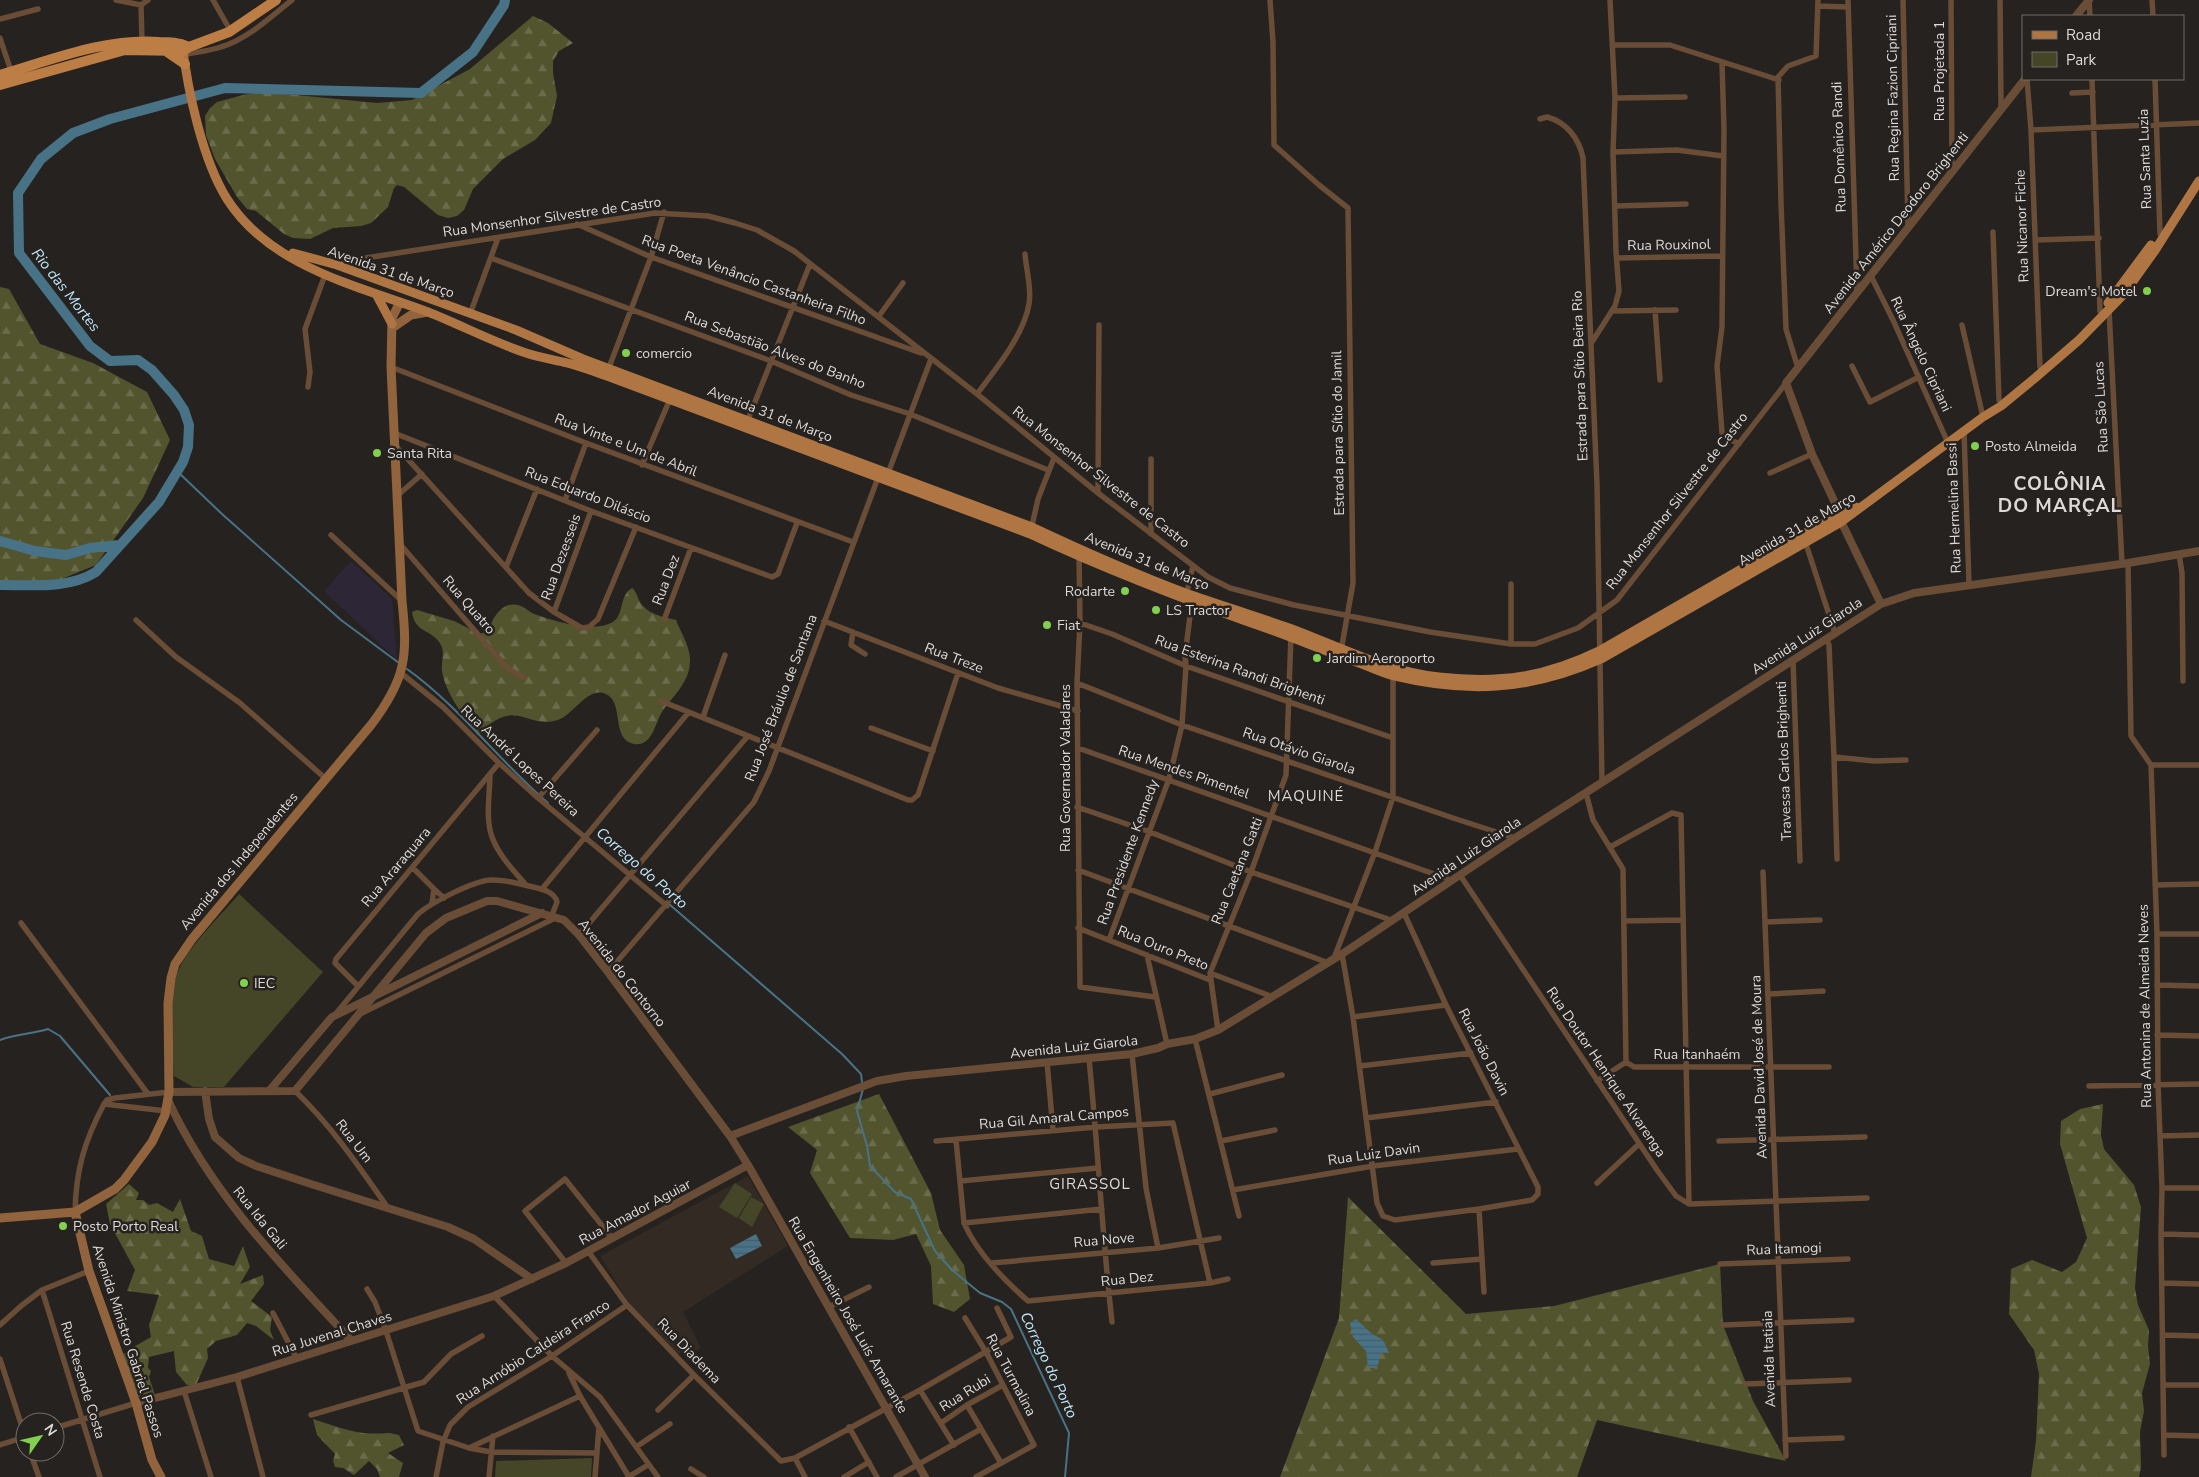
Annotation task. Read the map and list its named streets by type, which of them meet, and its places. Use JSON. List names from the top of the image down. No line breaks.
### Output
{"streets":{"main road":["Avenida 31 de Março","Avenida dos Independentes","Avenida Ministro Gabriel Passos"],"street":["Rua Projetada 1","Rua Regina Fazion Cipriani","Rua Domênico Randi","Rua Santa Luzia","Rua Monsenhor Silvestre de Castro","Avenida Américo Deodoro Brighenti","Rua Nicanor Fiche","Rua Rouxinol","Rua Poeta Venâncio Castanheira Filho","Rua Sebastião Alves do Banho","Rua Ângelo Cipriani","Estrada para Sítio Beira Rio","Rua São Lucas","Estrada para Sítio do Jamil","Rua Vinte e Um de Abril","Rua Eduardo Diláscio","Rua Hermelina Bassi","Rua Dezesseis","Rua Dez","Rua Quatro","Avenida Luiz Giarola","Rua Treze","Rua Esterina Randi Brighenti","Rua José Bráulio de Santana","Rua Otávio Giarola","Rua André Lopes Pereira","Travessa Carlos Brighenti","Rua Governador Valadares","Rua Mendes Pimentel","Rua Presidente Kennedy","Rua Araraquara","Rua Caetana Gatti","Rua Ouro Preto","Avenida do Contorno","Rua Antonina de Almeida Neves","Rua João Davin","Rua Itanhaém","Avenida David José de Moura","Rua Doutor Henrique Alvarenga","Rua Gil Amaral Campos","Rua Um","Rua Luiz Davin","Rua Amador Aguiar","Rua Ida Gali","Rua Nove","Rua Itamogi","Rua Engenheiro José Luís Amarante","Rua Juvenal Chaves","Rua Diadema","Rua Arnóbio Caldeira Franco","Avenida Itatiaia","Rua Turmalina","Rua Resende Costa","Rua Rubi"]},"crossings":[["Rua Projetada 1","Avenida Américo Deodoro Brighenti"],["Rua Regina Fazion Cipriani","Avenida Américo Deodoro Brighenti"],["Rua Domênico Randi","Avenida Américo Deodoro Brighenti"],["Rua Monsenhor Silvestre de Castro","Avenida Américo Deodoro Brighenti"],["Rua Monsenhor Silvestre de Castro","Avenida 31 de Março"],["Rua Monsenhor Silvestre de Castro","Rua Poeta Venâncio Castanheira Filho"],["Rua Monsenhor Silvestre de Castro","Estrada para Sítio Beira Rio"],["Rua Monsenhor Silvestre de Castro","Estrada para Sítio do Jamil"],["Rua Monsenhor Silvestre de Castro","Rua Presidente Kennedy"],["Avenida Américo Deodoro Brighenti","Rua Ângelo Cipriani"],["Avenida 31 de Março","Rua Ângelo Cipriani"],["Avenida 31 de Março","Estrada para Sítio Beira Rio"],["Avenida 31 de Março","Estrada para Sítio do Jamil"],["Avenida 31 de Março","Rua Hermelina Bassi"],["Avenida 31 de Março","Rua José Bráulio de Santana"],["Avenida 31 de Março","Rua Governador Valadares"],["Avenida 31 de Março","Rua Presidente Kennedy"],["Avenida 31 de Março","Avenida dos Independentes"],["Avenida 31 de Março","Rua Caetana Gatti"],["Estrada para Sítio Beira Rio","Avenida Luiz Giarola"],["Rua São Lucas","Avenida Luiz Giarola"],["Rua Vinte e Um de Abril","Rua Eduardo Diláscio"],["Rua Vinte e Um de Abril","Rua José Bráulio de Santana"],["Rua Vinte e Um de Abril","Avenida dos Independentes"],["Rua Eduardo Diláscio","Rua Dezesseis"],["Rua Eduardo Diláscio","Rua Dez"],["Rua Eduardo Diláscio","Avenida dos Independentes"],["Rua Hermelina Bassi","Avenida Luiz Giarola"],["Rua Dez","Rua Nove"],["Rua Quatro","Avenida dos Independentes"],["Avenida Luiz Giarola","Rua Otávio Giarola"],["Avenida Luiz Giarola","Travessa Carlos Brighenti"],["Avenida Luiz Giarola","Rua Mendes Pimentel"],["Avenida Luiz Giarola","Rua Caetana Gatti"],["Avenida Luiz Giarola","Rua Ouro Preto"],["Avenida Luiz Giarola","Avenida do Contorno"],["Avenida Luiz Giarola","Rua João Davin"],["Avenida Luiz Giarola","Rua Doutor Henrique Alvarenga"],["Rua Treze","Rua José Bráulio de Santana"],["Rua Treze","Rua Governador Valadares"],["Rua Esterina Randi Brighenti","Rua Governador Valadares"],["Rua Esterina Randi Brighenti","Rua Presidente Kennedy"],["Rua Esterina Randi Brighenti","Rua Caetana Gatti"],["Rua José Bráulio de Santana","Rua André Lopes Pereira"],["Rua José Bráulio de Santana","Avenida do Contorno"],["Rua Otávio Giarola","Rua Governador Valadares"],["Rua Otávio Giarola","Rua Presidente Kennedy"],["Rua Otávio Giarola","Rua Caetana Gatti"],["Rua André Lopes Pereira","Avenida dos Independentes"],["Rua André Lopes Pereira","Rua Araraquara"],["Rua Governador Valadares","Rua Mendes Pimentel"],["Rua Governador Valadares","Rua Ouro Preto"],["Rua Mendes Pimentel","Rua Presidente Kennedy"],["Rua Mendes Pimentel","Rua Caetana Gatti"],["Rua Presidente Kennedy","Rua Ouro Preto"],["Avenida dos Independentes","Rua Ida Gali"],["Avenida dos Independentes","Avenida Ministro Gabriel Passos"],["Rua Caetana Gatti","Rua Ouro Preto"],["Avenida do Contorno","Rua Amador Aguiar"],["Avenida do Contorno","Rua Engenheiro José Luís Amarante"],["Rua João Davin","Rua Luiz Davin"],["Rua Itanhaém","Avenida David José de Moura"],["Avenida David José de Moura","Rua Itamogi"],["Avenida David José de Moura","Avenida Itatiaia"],["Rua Gil Amaral Campos","Rua Nove"],["Rua Amador Aguiar","Rua Engenheiro José Luís Amarante"],["Rua Amador Aguiar","Rua Juvenal Chaves"],["Rua Amador Aguiar","Rua Diadema"],["Rua Ida Gali","Rua Juvenal Chaves"],["Rua Itamogi","Avenida Itatiaia"],["Rua Juvenal Chaves","Avenida Ministro Gabriel Passos"],["Rua Diadema","Rua Arnóbio Caldeira Franco"],["Rua Turmalina","Rua Rubi"]],"districts":["COLÔNIA DO MARÇAL","MAQUINÉ","GIRASSOL"],"water":["Rio das Mortes","Corrego do Porto"],"places":["Dream's Motel","comercio","Posto Almeida","Santa Rita","Rodarte","LS Tractor","Fiat","Jardim Aeroporto","IEC","Posto Porto Real"],"legend":["Road","Park"],"north":"top right"}
